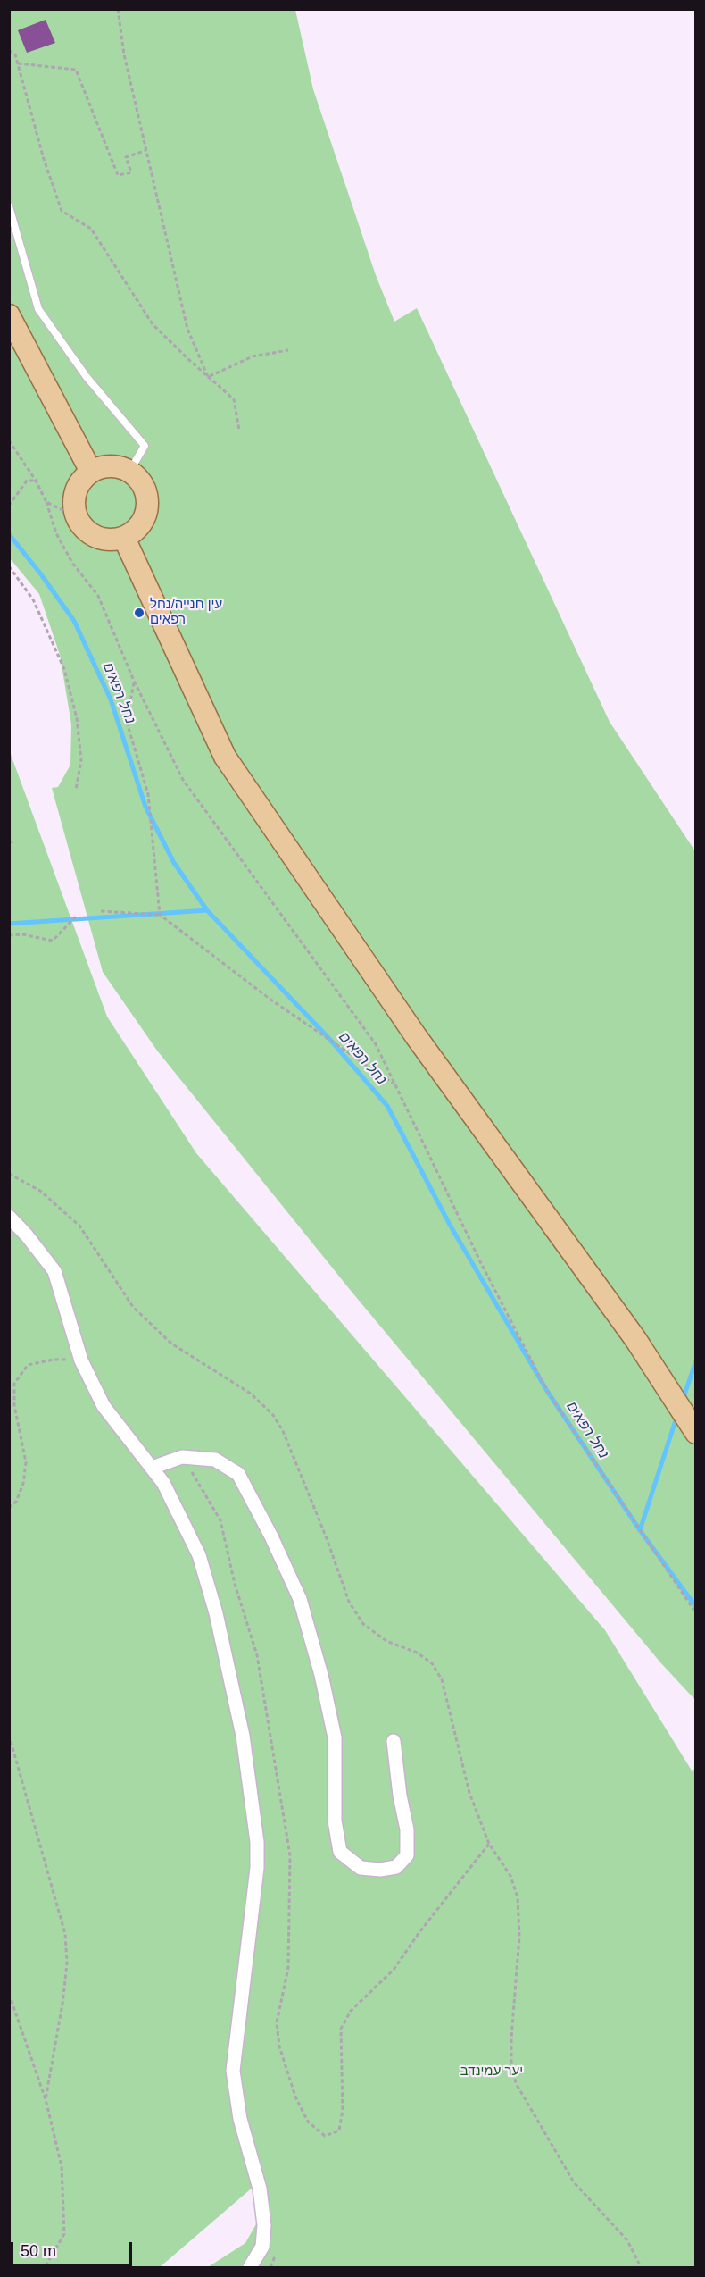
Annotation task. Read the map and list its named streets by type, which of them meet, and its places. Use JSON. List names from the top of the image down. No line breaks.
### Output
{"water":["נחל רפאים"],"parks":["יער עמינדב"],"places":["עין חנייה/נחל רפאים"],"scale_bar":"50 m"}
